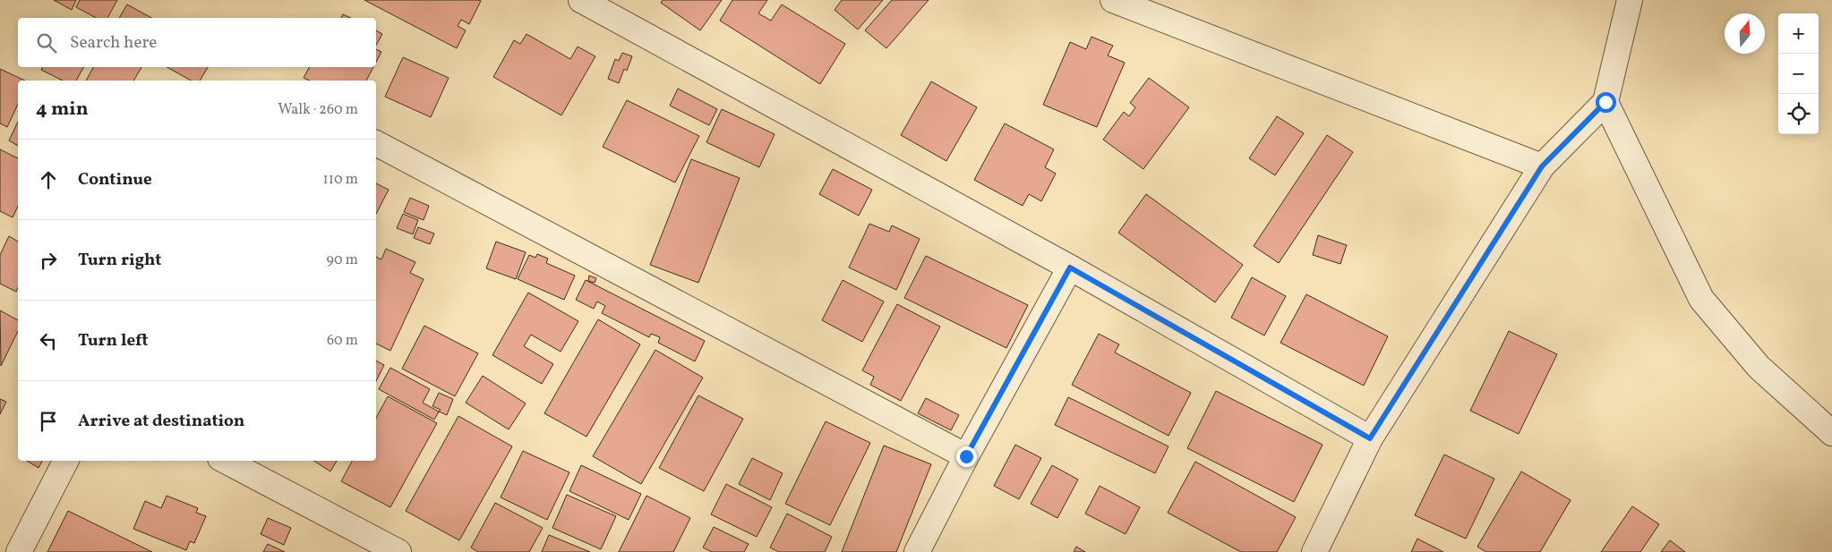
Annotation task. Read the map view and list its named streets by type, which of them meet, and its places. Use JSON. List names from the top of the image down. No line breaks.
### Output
{"north":"top","page":{"map_buttons":["+","−"],"search":"Search here","heading":["4 min","Walk · 260 m"],"list":[["Continue","110 m"],["Turn right","90 m"],["Turn left","60 m"],"Arrive at destination"]}}
